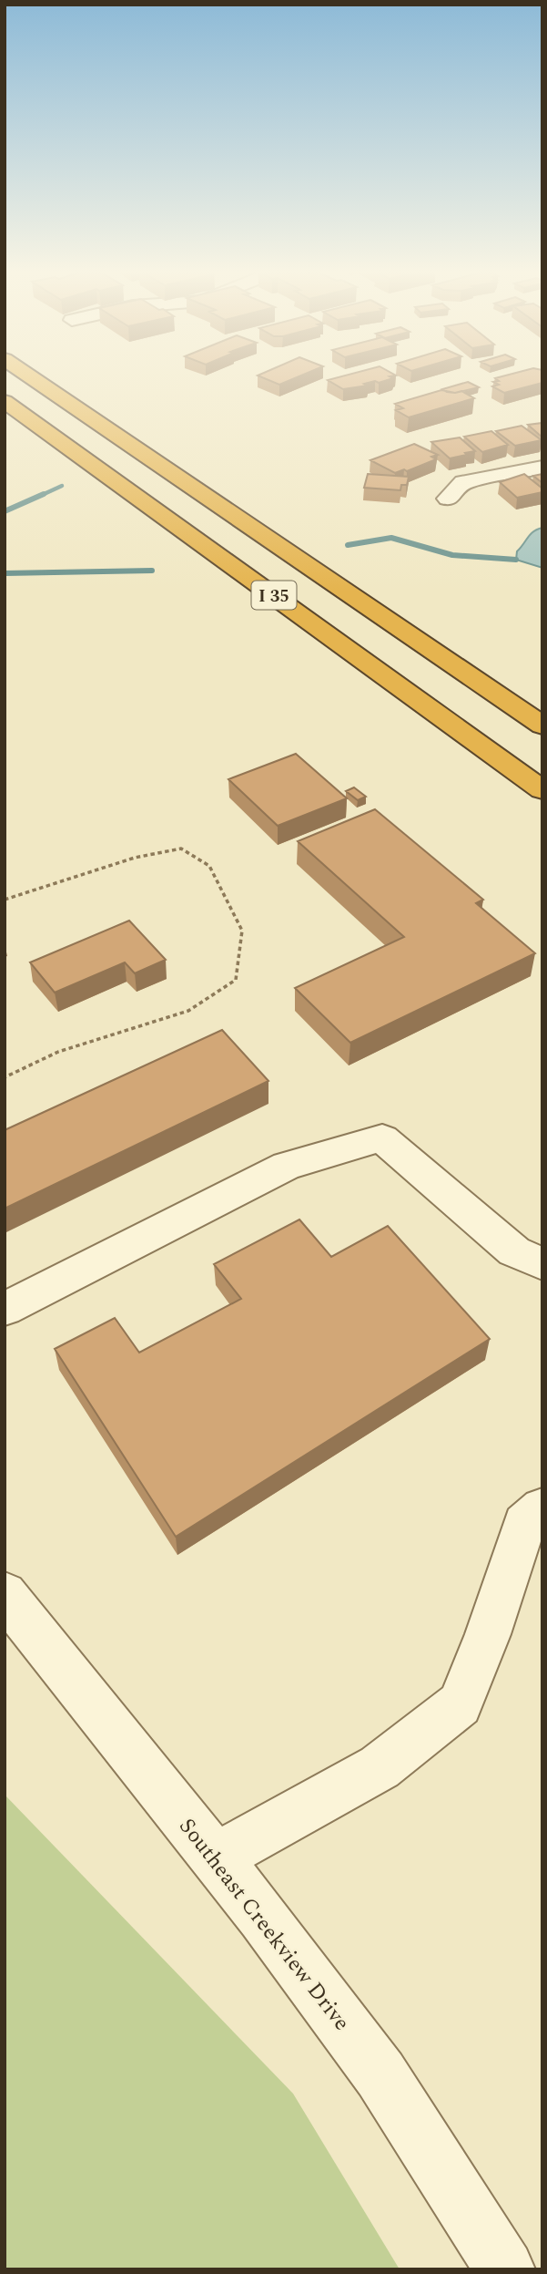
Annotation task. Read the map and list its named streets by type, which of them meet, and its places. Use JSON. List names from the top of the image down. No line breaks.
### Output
{"streets":{"highway":["I 35"],"street":["Southeast Creekview Drive"]}}
